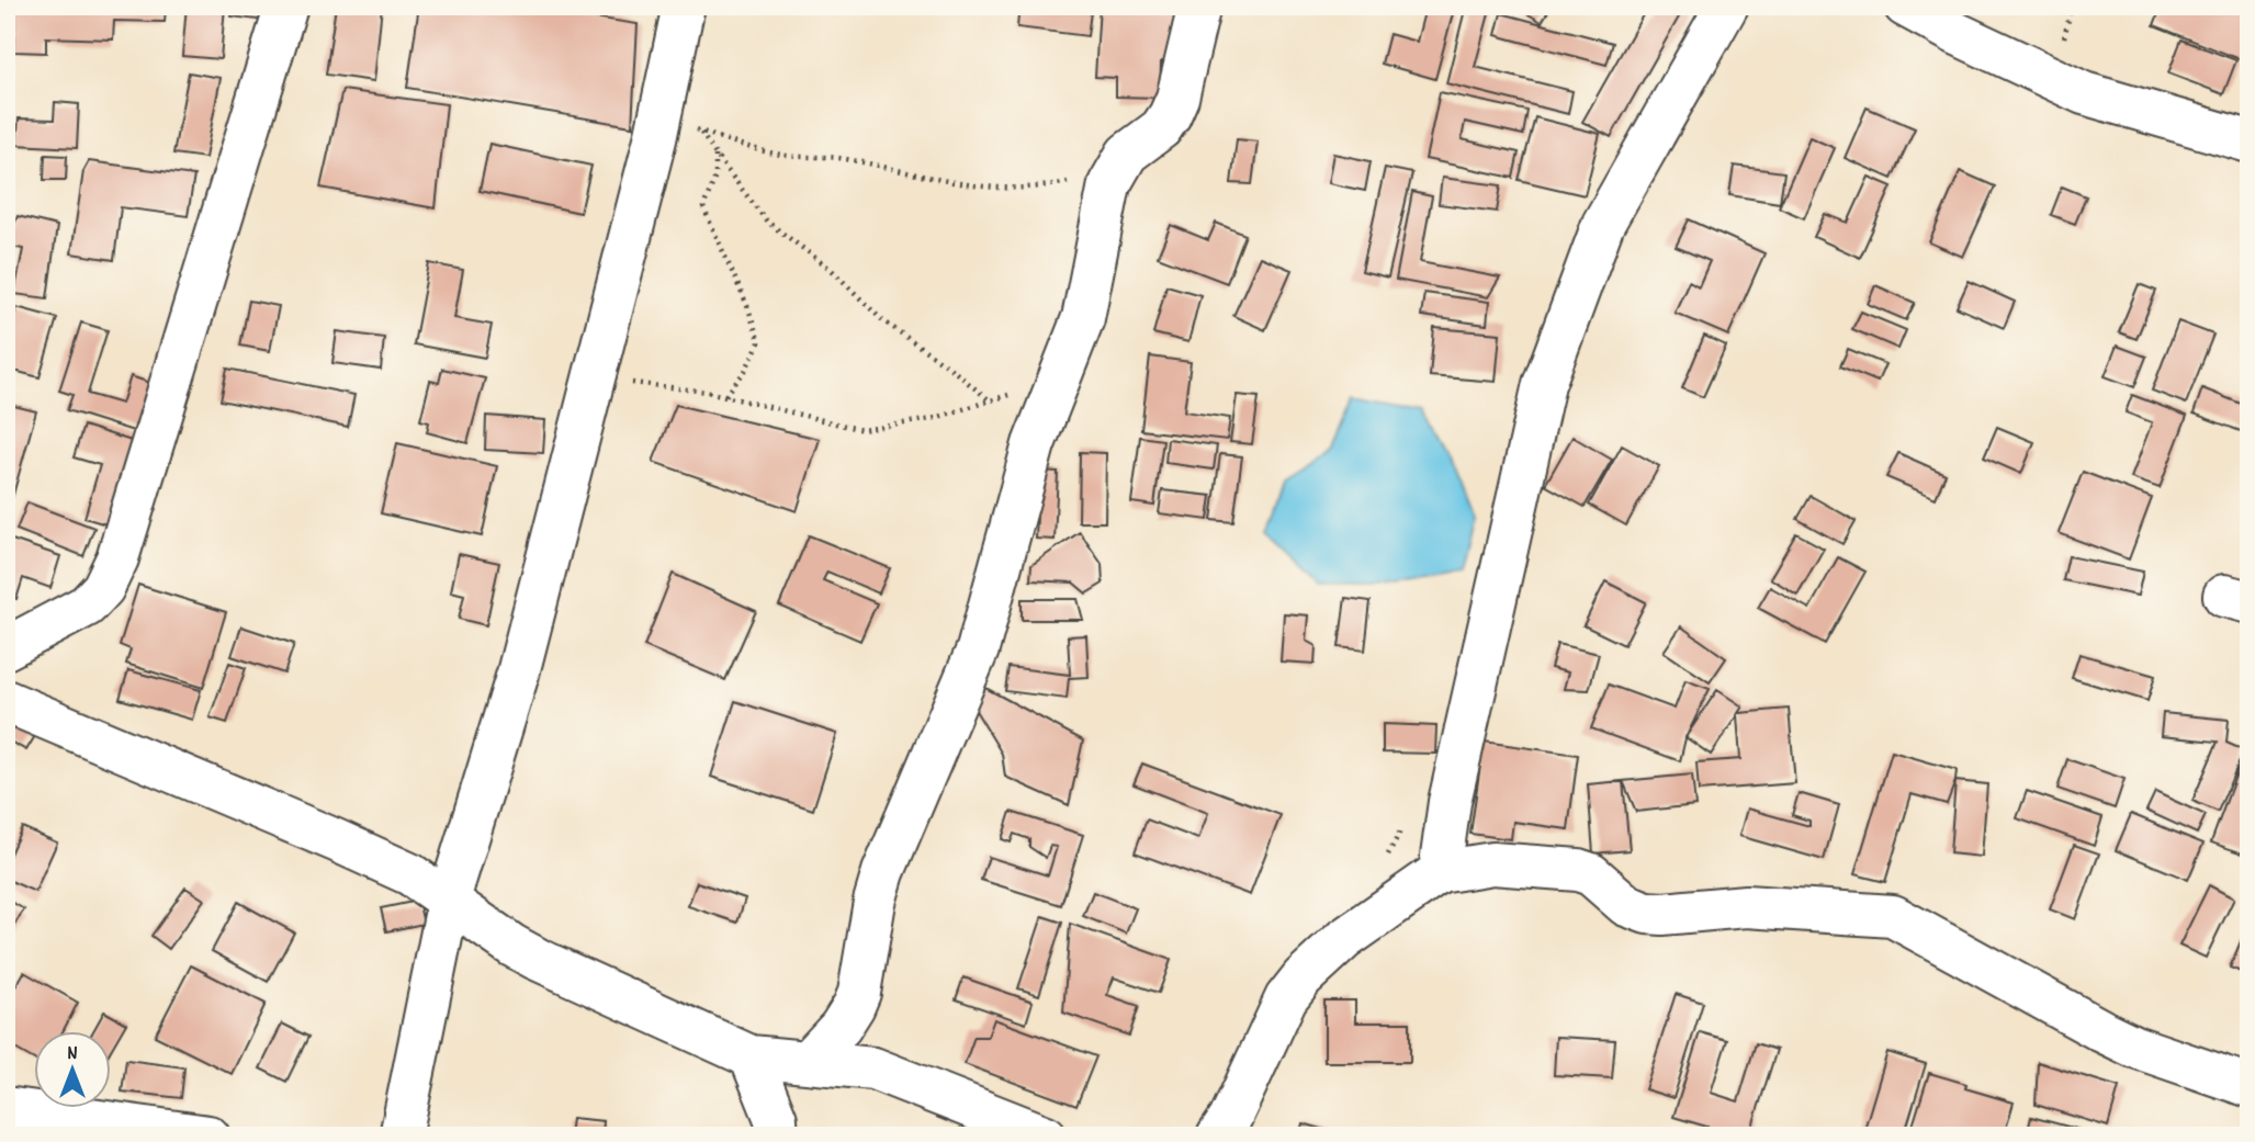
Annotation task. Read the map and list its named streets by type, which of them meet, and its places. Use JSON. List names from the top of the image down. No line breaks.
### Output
{"north":"top"}
